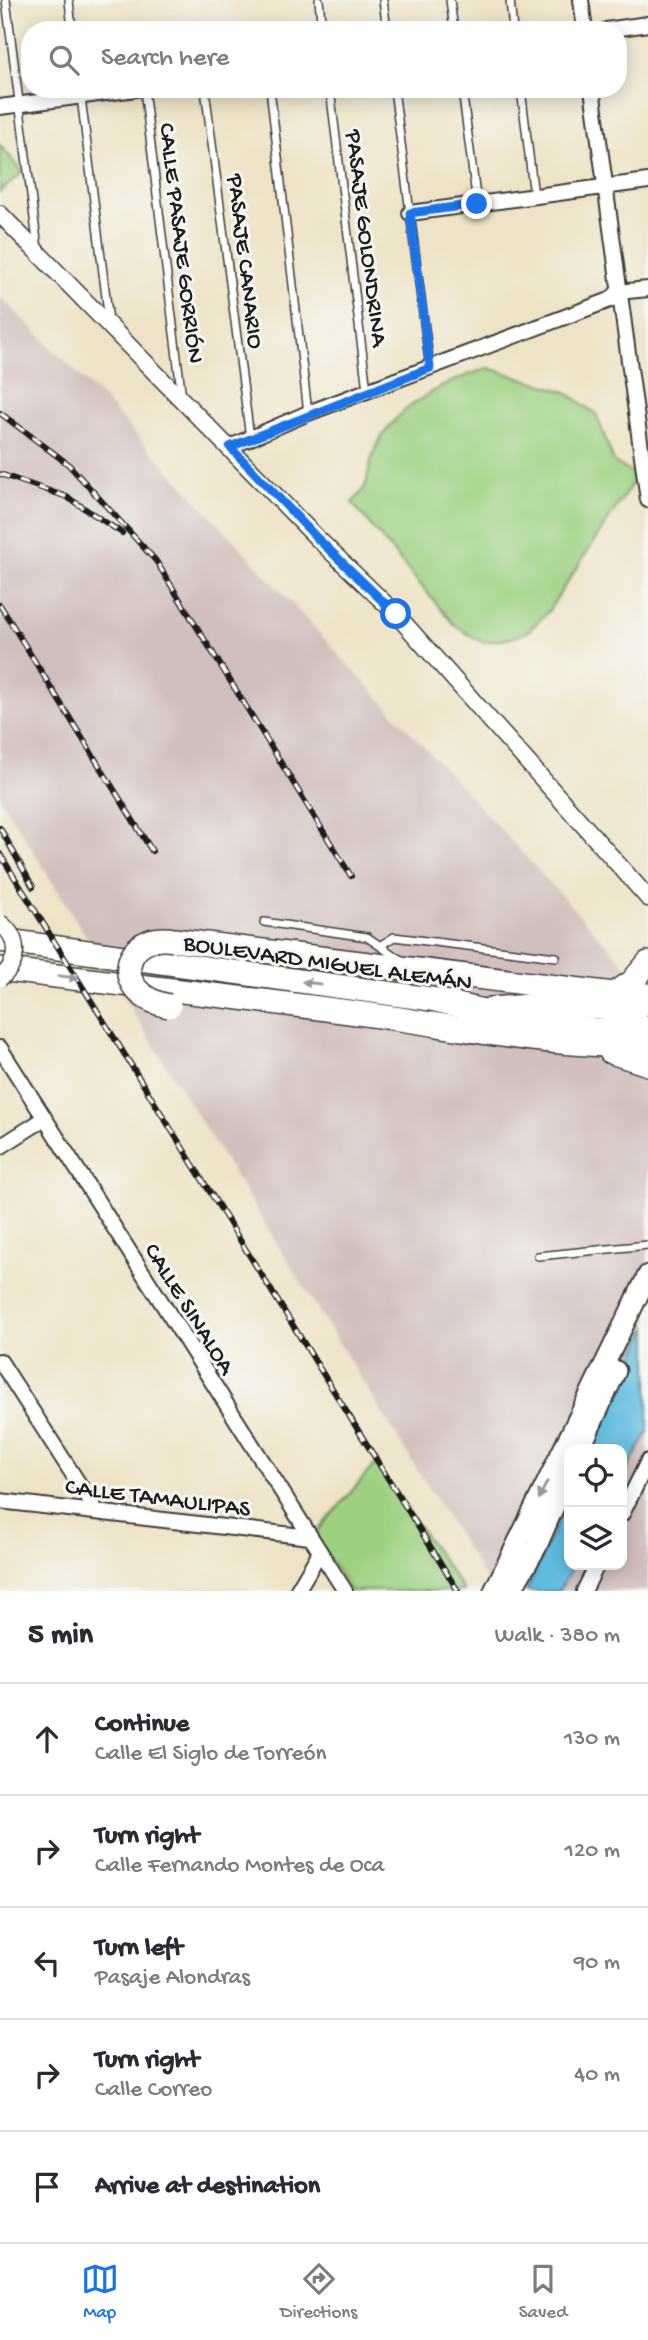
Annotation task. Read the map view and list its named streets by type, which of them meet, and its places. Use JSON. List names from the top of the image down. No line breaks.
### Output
{"streets":{"highway":["BOULEVARD MIGUEL ALEMÁN"],"street":["CALLE SINALOA","CALLE TAMAULIPAS"],"lane":["PASAJE GOLONDRINA","CALLE PASAJE GORRIÓN","PASAJE CANARIO"]},"crossings":[["CALLE SINALOA","CALLE TAMAULIPAS"]],"page":{"search":"Search here","heading":["5 min","Walk · 380 m"],"list":[["Continue","Calle El Siglo de Torreón","130 m"],["Turn right","Calle Fernando Montes de Oca","120 m"],["Turn left","Pasaje Alondras","90 m"],["Turn right","Calle Correo","40 m"],"Arrive at destination"],"nav":["Map","Directions","Saved"]}}
